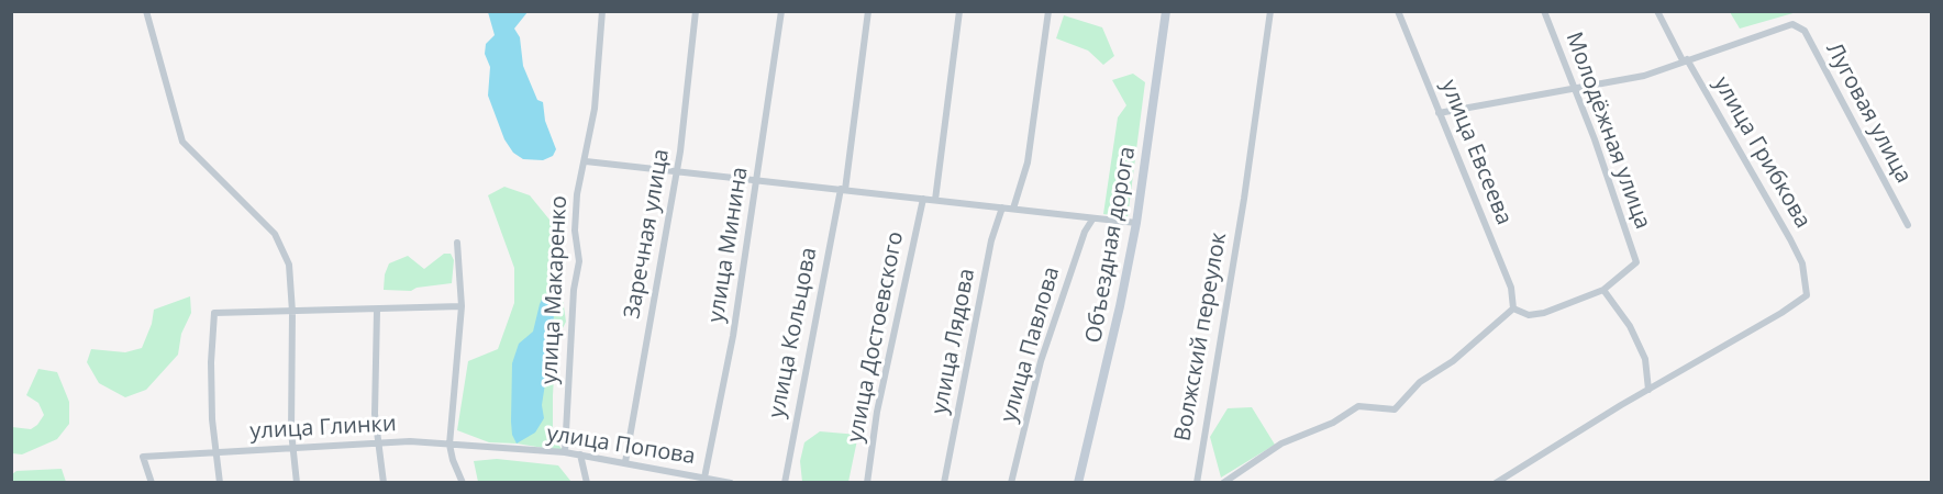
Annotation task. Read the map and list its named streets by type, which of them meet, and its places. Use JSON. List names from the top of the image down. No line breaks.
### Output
{"streets":{"main road":["Объездная дорога"],"street":["Луговая улица","Молодёжная улица","улица Евсеева","улица Грибкова","Заречная улица","улица Минина","улица Макаренко","улица Кольцова","улица Достоевского","Волжский переулок","улица Лядова","улица Павлова","улица Глинки","улица Попова"]},"crossings":[["Луговая улица","улица Грибкова"],["Заречная улица","улица Попова"],["улица Минина","улица Попова"],["улица Макаренко","улица Попова"],["улица Глинки","улица Попова"]]}
